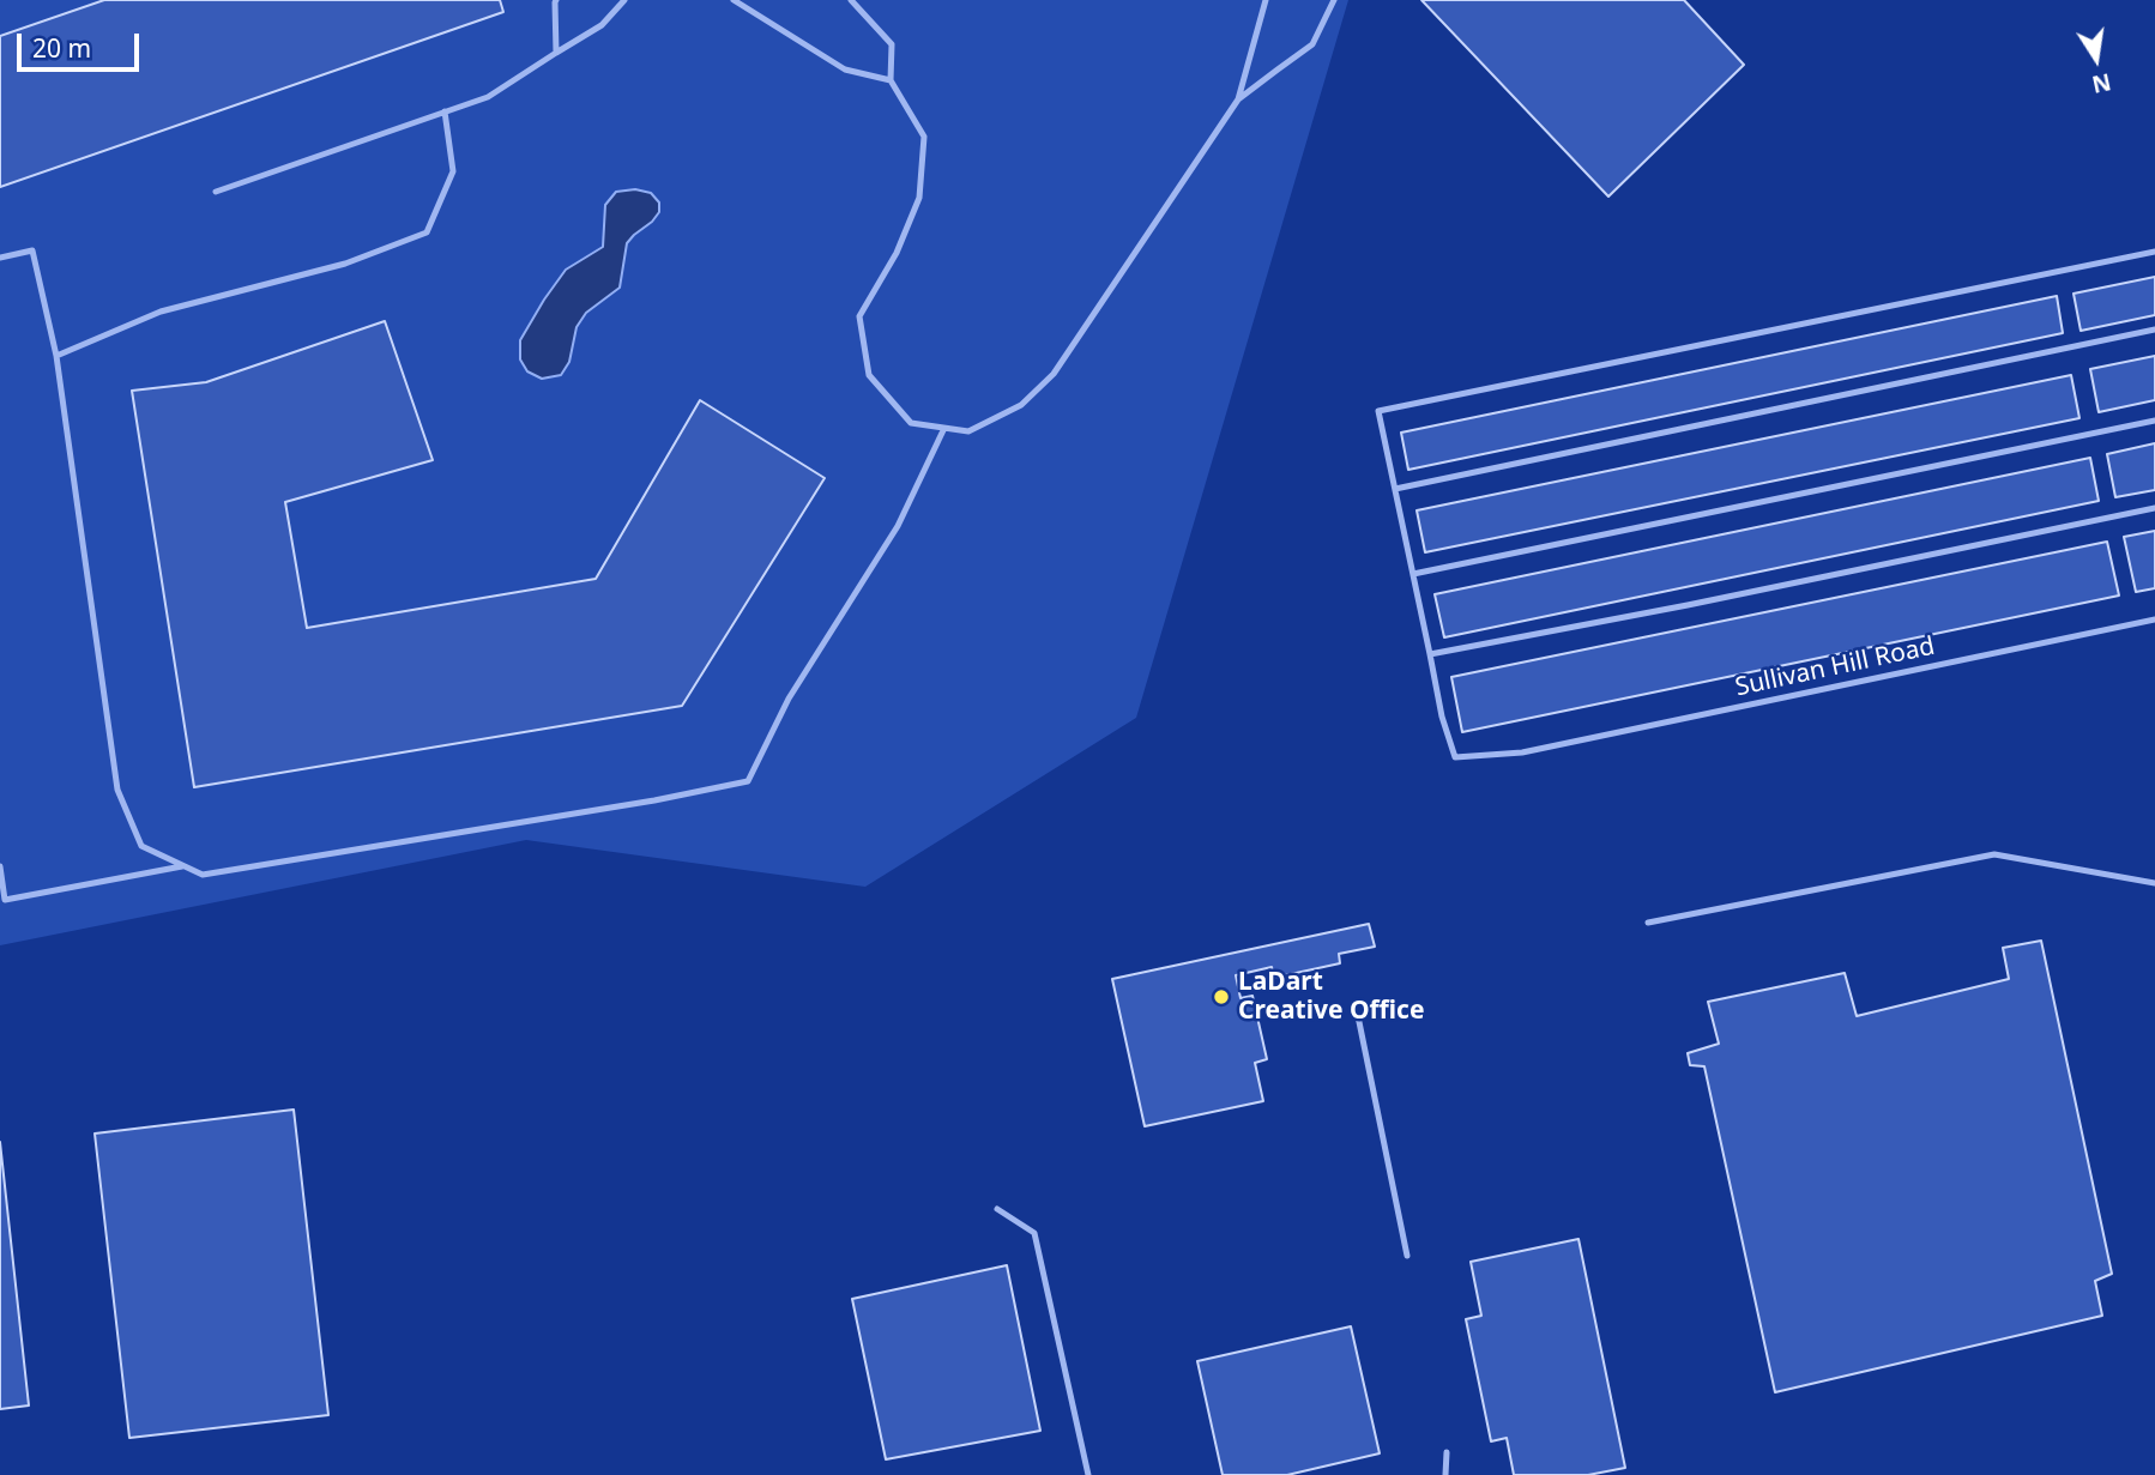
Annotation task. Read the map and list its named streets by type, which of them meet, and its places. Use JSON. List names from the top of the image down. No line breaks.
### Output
{"streets":{"lane":["Sullivan Hill Road"]},"places":["LaDart Creative Office"],"scale_bar":"20 m","north":"bottom"}
